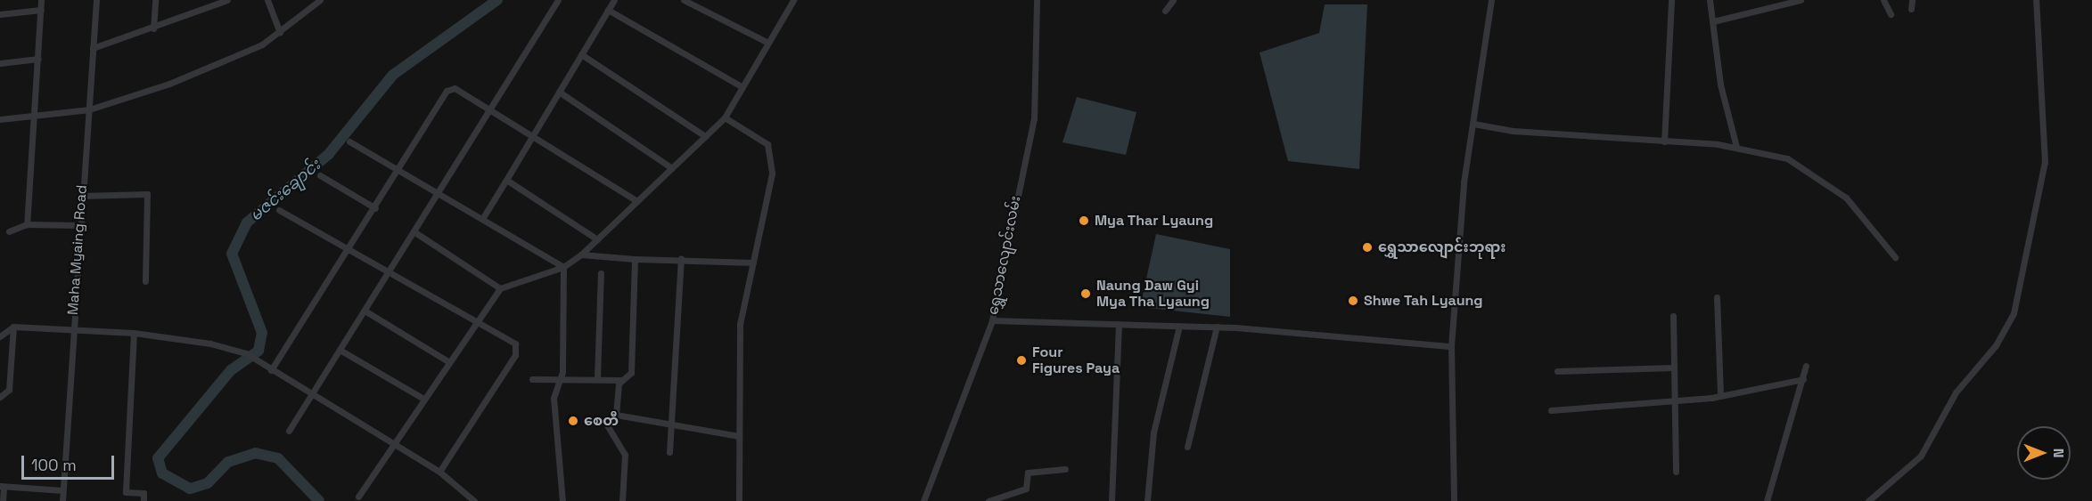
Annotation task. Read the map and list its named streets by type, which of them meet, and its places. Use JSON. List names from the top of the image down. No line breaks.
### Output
{"streets":{"street":["Maha Myaing Road","ရွှေသာလျောင်းလမ်း"]},"water":["မဇင်းချောင်း"],"places":["Mya Thar Lyaung","ရွှေသာလျောင်းဘုရား","Naung Daw Gyi Mya Tha Lyaung","Shwe Tah Lyaung","Four Figures Paya","စေတီ"],"scale_bar":"100 m","north":"right"}
